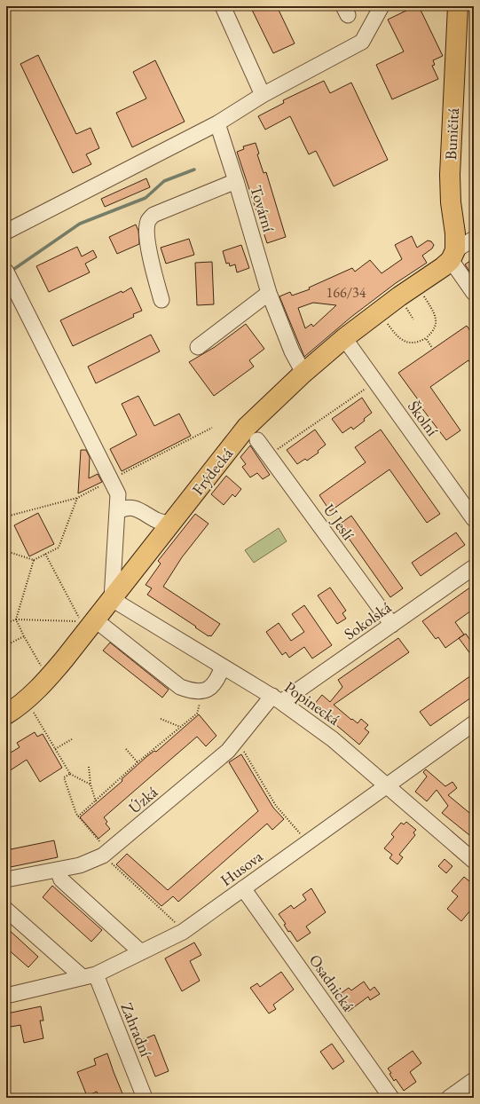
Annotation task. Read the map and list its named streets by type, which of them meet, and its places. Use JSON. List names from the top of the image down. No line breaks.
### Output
{"streets":{"main road":["Buničitá","Frýdecká"],"street":["Tovární","Školní","U Jeslí","Sokolská","Popinecká","Úzká","Husova","Osadnická","Zahradní"]},"crossings":[["Buničitá","Frýdecká"],["Tovární","Frýdecká"],["Školní","Frýdecká"],["Frýdecká","Popinecká"],["U Jeslí","Sokolská"],["Sokolská","Popinecká"],["Sokolská","Úzká"],["Popinecká","Úzká"],["Popinecká","Husova"],["Husova","Osadnická"],["Husova","Zahradní"]],"house_numbers":["166/34"]}
